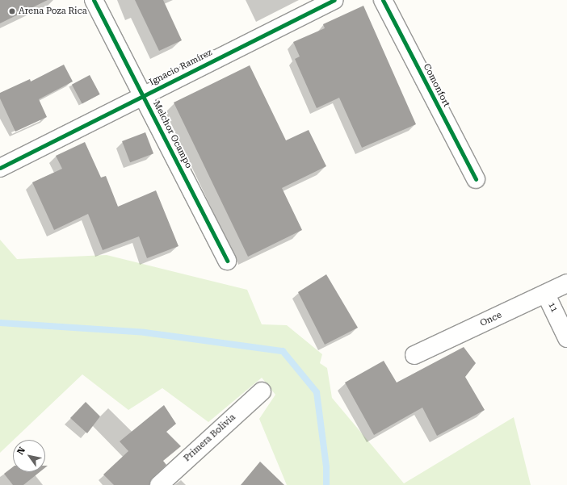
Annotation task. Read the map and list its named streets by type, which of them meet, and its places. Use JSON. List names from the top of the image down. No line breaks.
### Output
{"streets":{"street":["Ignacio Ramírez","Comonfort","Melchor Ocampo","11","Once","Primera Bolivia"]},"crossings":[["Ignacio Ramírez","Melchor Ocampo"],["11","Once"]],"places":["Arena Poza Rica"],"north":"top left"}
